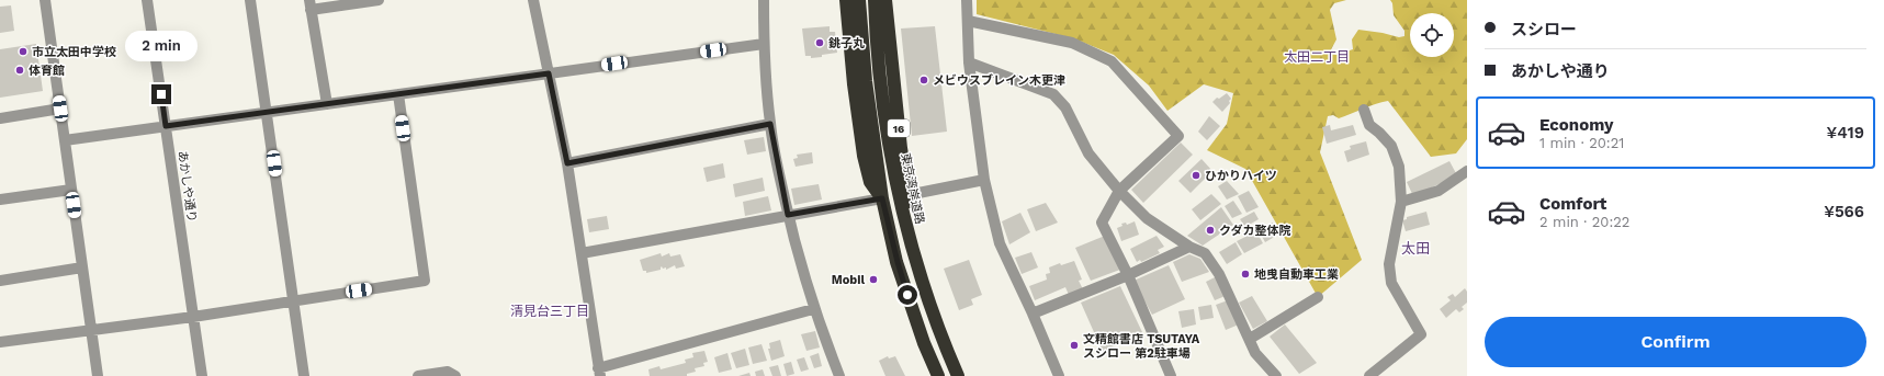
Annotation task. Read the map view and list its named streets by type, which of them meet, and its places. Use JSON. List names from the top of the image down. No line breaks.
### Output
{"streets":{"highway":["16","東京湾岸道路"],"street":["あかしや通り"]},"crossings":[["16","東京湾岸道路"]],"districts":["太田二丁目","太田","清見台三丁目"],"places":["銚子丸","市立太田中学校","体育館","メビウスブレイン木更津","ひかりハイツ","クダカ整体院","地曵自動車工業","Mobil","文精館書店 TSUTAYA スシロー 第2駐車場"],"page":{"banner":["スシロー","あかしや通り"],"bubble":"2 min","list":[{"name":"Economy","note":"1 min · 20:21","value":"¥419"},{"name":"Comfort","note":"2 min · 20:22","value":"¥566"}],"buttons":"Confirm"}}
